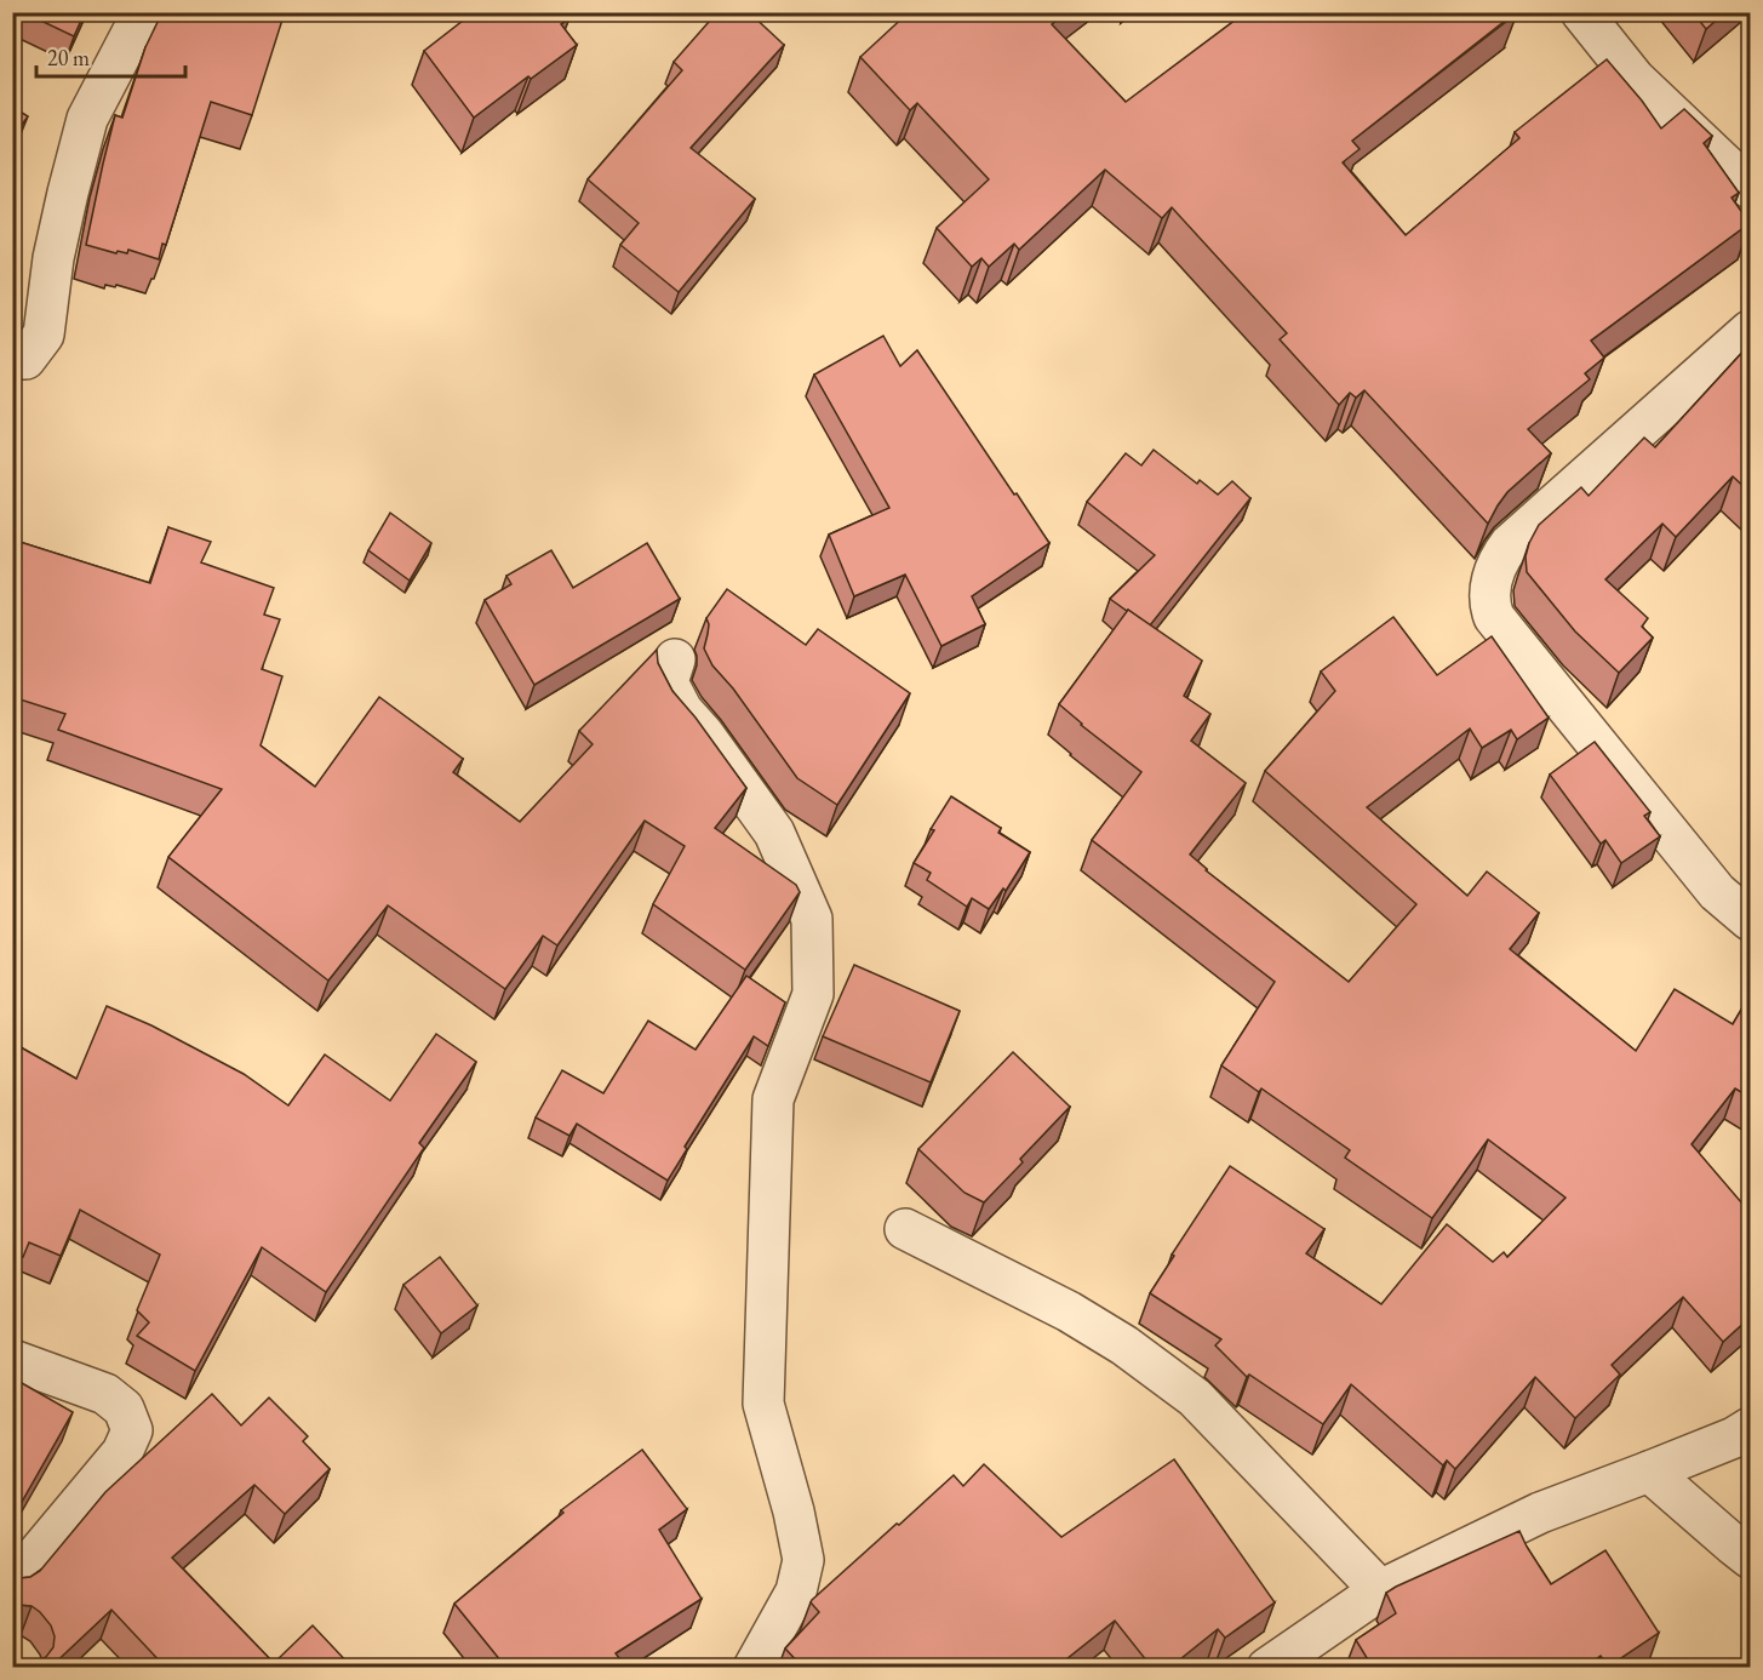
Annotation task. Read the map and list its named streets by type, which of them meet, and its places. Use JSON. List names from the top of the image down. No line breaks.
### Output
{"scale_bar":"20 m"}
